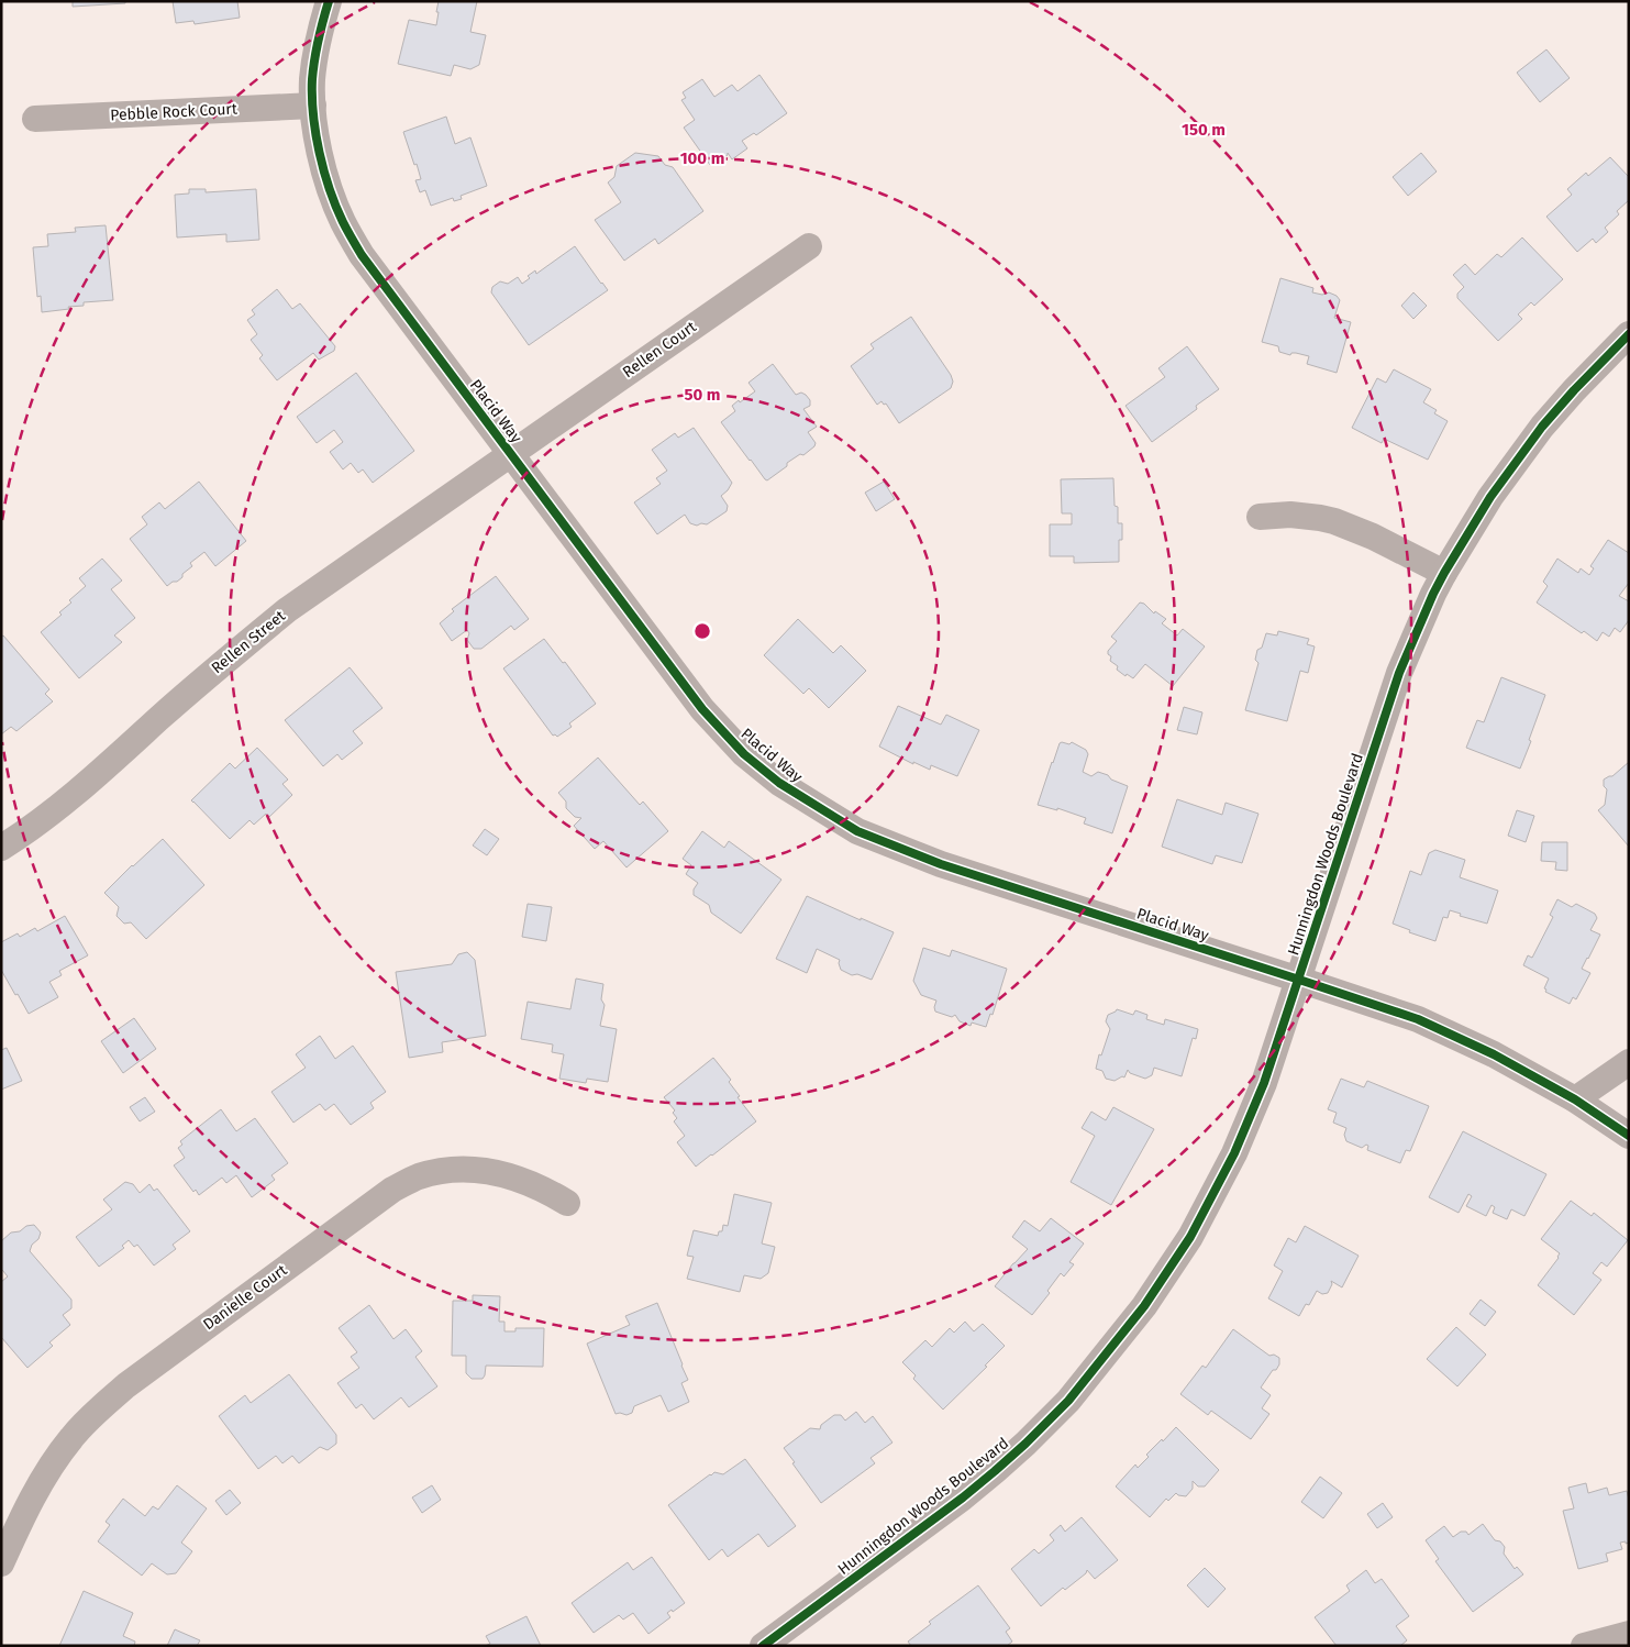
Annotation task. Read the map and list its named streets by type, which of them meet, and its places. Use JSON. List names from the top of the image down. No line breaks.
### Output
{"streets":{"street":["Pebble Rock Court","Rellen Court","Placid Way","Rellen Street","Hunningdon Woods Boulevard","Danielle Court"]},"crossings":[["Pebble Rock Court","Placid Way"],["Rellen Court","Placid Way"],["Rellen Court","Rellen Street"],["Placid Way","Rellen Street"],["Placid Way","Hunningdon Woods Boulevard"]],"rings":["150 m","100 m","50 m"]}
